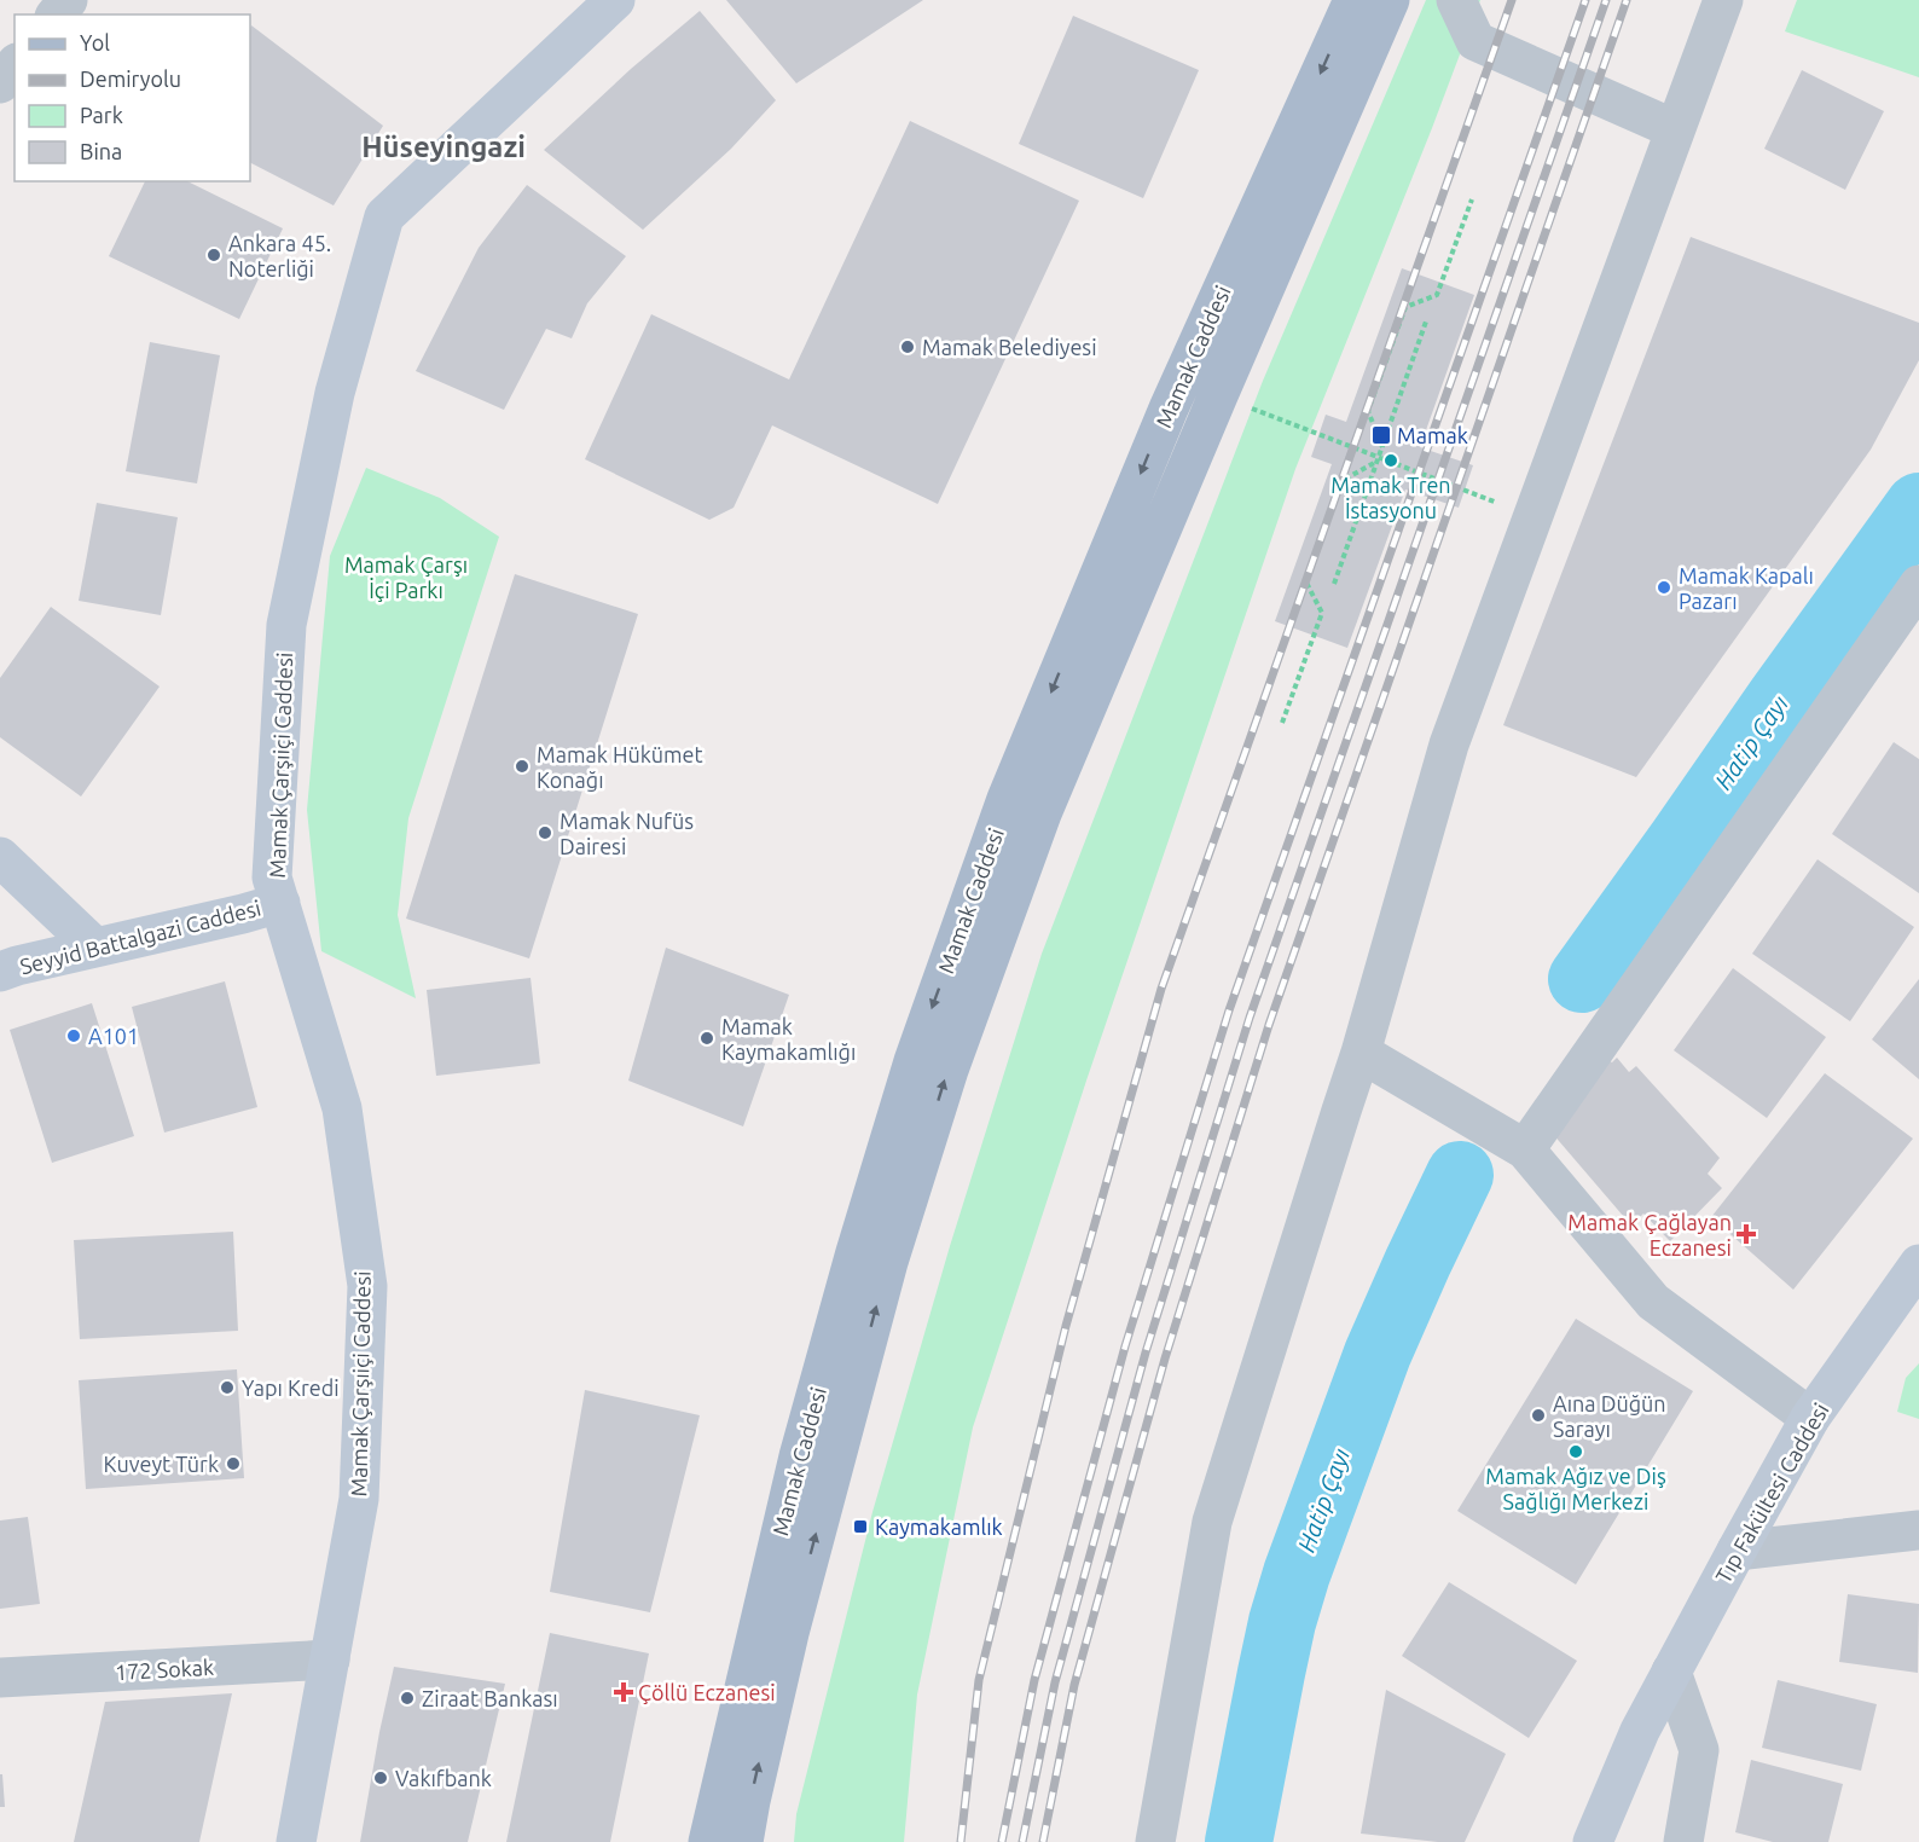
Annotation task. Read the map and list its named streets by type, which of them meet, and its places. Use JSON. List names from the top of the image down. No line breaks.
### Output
{"streets":{"main road":["Mamak Caddesi","Mamak Çarşıiçi Caddesi","Seyyid Battalgazi Caddesi","Tıp Fakültesi Caddesi"],"street":["172 Sokak"]},"crossings":[["Mamak Çarşıiçi Caddesi","Seyyid Battalgazi Caddesi"],["Mamak Çarşıiçi Caddesi","172 Sokak"]],"districts":["Hüseyingazi"],"water":["Hatip Çayı"],"parks":["Mamak Çarşı İçi Parkı"],"places":{"other":["Ankara 45. Noterliği","Mamak Belediyesi","Mamak Tren İstasyonu","Mamak Kapalı Pazarı","Mamak Hükümet Konağı","Mamak Nufüs Dairesi","A101","Mamak Kaymakamlığı","Yapı Kredi","Aına Düğün Sarayı","Mamak Ağız ve Diş Sağlığı Merkezi","Kuveyt Türk","Ziraat Bankası","Vakıfbank"],"transit":["Mamak","Kaymakamlık"],"health":["Mamak Çağlayan Eczanesi","Çöllü Eczanesi"]},"legend":["Yol","Demiryolu","Park","Bina"]}
